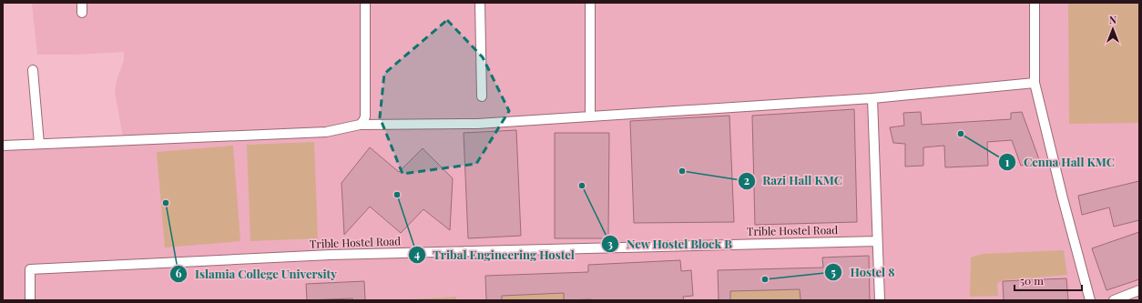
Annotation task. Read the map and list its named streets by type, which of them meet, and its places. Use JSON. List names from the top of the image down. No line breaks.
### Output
{"streets":{"street":["Trible Hostel Road"]},"places":["Cenna Hall KMC","Razi Hall KMC","New Hostel Block B","Tribal Engineering Hostel","Islamia College University","Hostel 8"],"scale_bar":"50 m","north":"top"}
